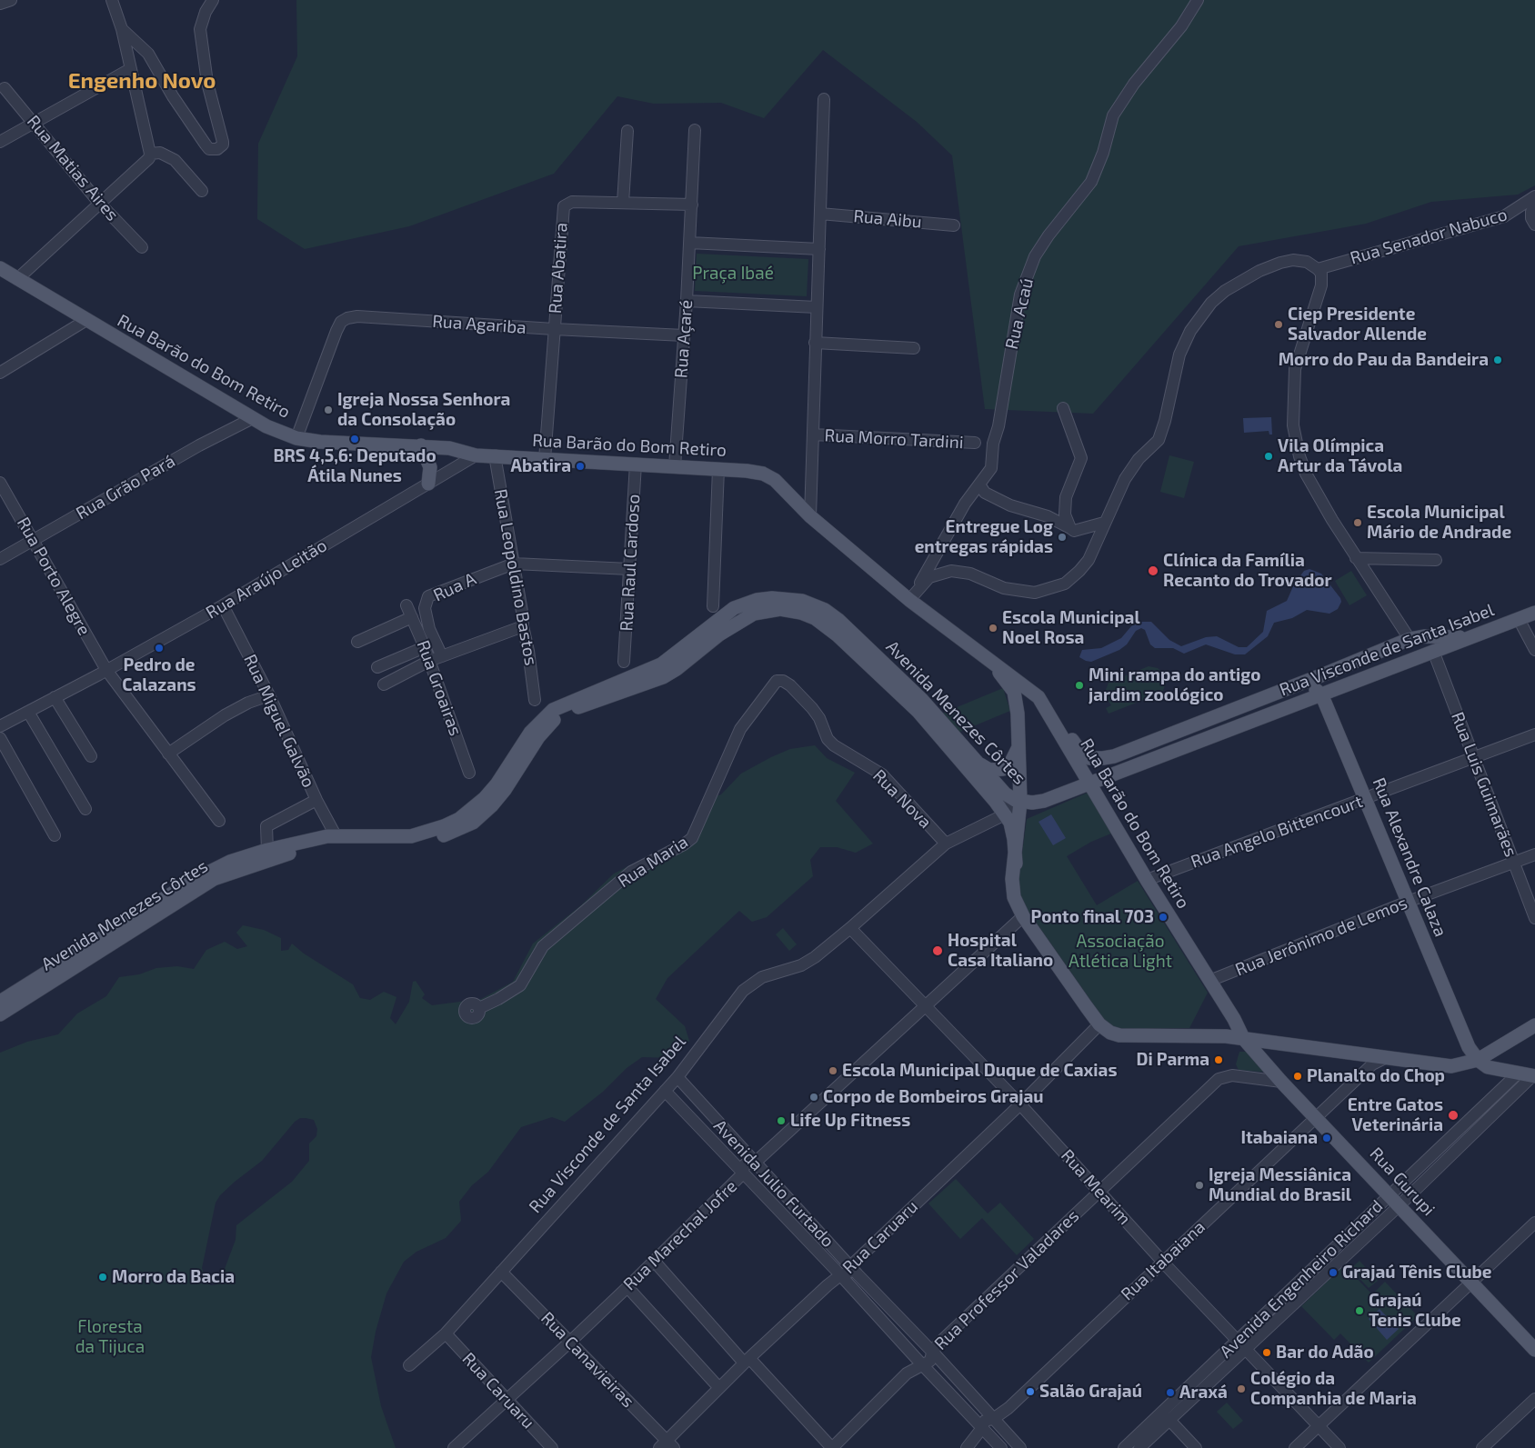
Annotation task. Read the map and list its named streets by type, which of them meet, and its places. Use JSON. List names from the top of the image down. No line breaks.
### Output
{"streets":{"main road":["Rua Barão do Bom Retiro","Rua Visconde de Santa Isabel","Avenida Menezes Côrtes","Rua Alexandre Calaza","Rua Gurupi"],"street":["Rua Matias Aires","Rua Aibu","Rua Senador Nabuco","Rua Abatira","Rua Acaú","Rua Agariba","Rua Açaré","Rua Morro Tardini","Rua Grão Pará","Rua Raul Cardoso","Rua Porto Alegre","Rua Leopoldino Bastos","Rua Araújo Leitão","Rua A","Rua Groairas","Rua Miguel Galvão","Rua Luis Guimarães","Rua Nova","Rua Angelo Bittencourt","Rua Maria","Rua Jerônimo de Lemos","Avenida Julio Furtado","Rua Mearim","Rua Marechal Jofre","Rua Caruaru","Rua Itabaiana","Avenida Engenheiro Richard","Rua Professor Valadares","Rua Canavieiras"]},"crossings":[["Rua Abatira","Rua Agariba"],["Rua Abatira","Rua Açaré"],["Rua Abatira","Rua Barão do Bom Retiro"],["Rua Acaú","Rua Barão do Bom Retiro"],["Rua Agariba","Rua Açaré"],["Rua Agariba","Rua Barão do Bom Retiro"],["Rua Açaré","Rua Barão do Bom Retiro"],["Rua Barão do Bom Retiro","Rua Grão Pará"],["Rua Barão do Bom Retiro","Rua Raul Cardoso"],["Rua Barão do Bom Retiro","Rua Leopoldino Bastos"],["Rua Barão do Bom Retiro","Rua Araújo Leitão"],["Rua Barão do Bom Retiro","Rua Visconde de Santa Isabel"],["Rua Barão do Bom Retiro","Rua Angelo Bittencourt"],["Rua Barão do Bom Retiro","Rua Alexandre Calaza"],["Rua Barão do Bom Retiro","Rua Jerônimo de Lemos"],["Rua Barão do Bom Retiro","Rua Gurupi"],["Rua Barão do Bom Retiro","Rua Itabaiana"],["Rua Grão Pará","Rua Porto Alegre"],["Rua Porto Alegre","Rua Araújo Leitão"],["Rua Leopoldino Bastos","Rua A"],["Rua Araújo Leitão","Rua Miguel Galvão"],["Rua Visconde de Santa Isabel","Avenida Menezes Côrtes"],["Rua Visconde de Santa Isabel","Rua Luis Guimarães"],["Rua Visconde de Santa Isabel","Rua Nova"],["Rua Visconde de Santa Isabel","Rua Alexandre Calaza"],["Rua Visconde de Santa Isabel","Avenida Julio Furtado"],["Rua Visconde de Santa Isabel","Rua Mearim"],["Rua Visconde de Santa Isabel","Rua Caruaru"],["Rua Visconde de Santa Isabel","Rua Canavieiras"],["Avenida Menezes Côrtes","Rua Miguel Galvão"],["Rua Luis Guimarães","Rua Angelo Bittencourt"],["Rua Luis Guimarães","Rua Jerônimo de Lemos"],["Rua Nova","Rua Maria"],["Rua Angelo Bittencourt","Rua Alexandre Calaza"],["Rua Alexandre Calaza","Rua Jerônimo de Lemos"],["Rua Gurupi","Rua Itabaiana"],["Rua Gurupi","Avenida Engenheiro Richard"],["Rua Gurupi","Rua Professor Valadares"],["Avenida Julio Furtado","Rua Marechal Jofre"],["Avenida Julio Furtado","Rua Caruaru"],["Avenida Julio Furtado","Rua Itabaiana"],["Avenida Julio Furtado","Rua Professor Valadares"],["Rua Mearim","Rua Marechal Jofre"],["Rua Mearim","Rua Caruaru"],["Rua Mearim","Rua Itabaiana"],["Rua Mearim","Avenida Engenheiro Richard"],["Rua Mearim","Rua Professor Valadares"],["Rua Marechal Jofre","Rua Caruaru"],["Rua Marechal Jofre","Rua Canavieiras"],["Rua Caruaru","Rua Canavieiras"]],"districts":["Engenho Novo"],"parks":["Praça Ibaé","Associação Atlética Light","Floresta da Tijuca"],"places":["Ciep Presidente Salvador Allende","Morro do Pau da Bandeira","Igreja Nossa Senhora da Consolação","BRS 4,5,6: Deputado Átila Nunes","Vila Olímpica Artur da Távola","Abatira","Escola Municipal Mário de Andrade","Entregue Log entregas rápidas","Clínica da Família Recanto do Trovador","Escola Municipal Noel Rosa","Pedro de Calazans","Mini rampa do antigo jardim zoológico","Ponto final 703","Hospital Casa Italiano","Di Parma","Escola Municipal Duque de Caxias","Planalto do Chop","Corpo de Bombeiros Grajau","Entre Gatos Veterinária","Life Up Fitness","Itabaiana","Igreja Messiânica Mundial do Brasil","Grajaú Tênis Clube","Morro da Bacia","Grajaú Tenis Clube","Bar do Adão","Colégio da Companhia de Maria","Salão Grajaú","Araxá"]}
